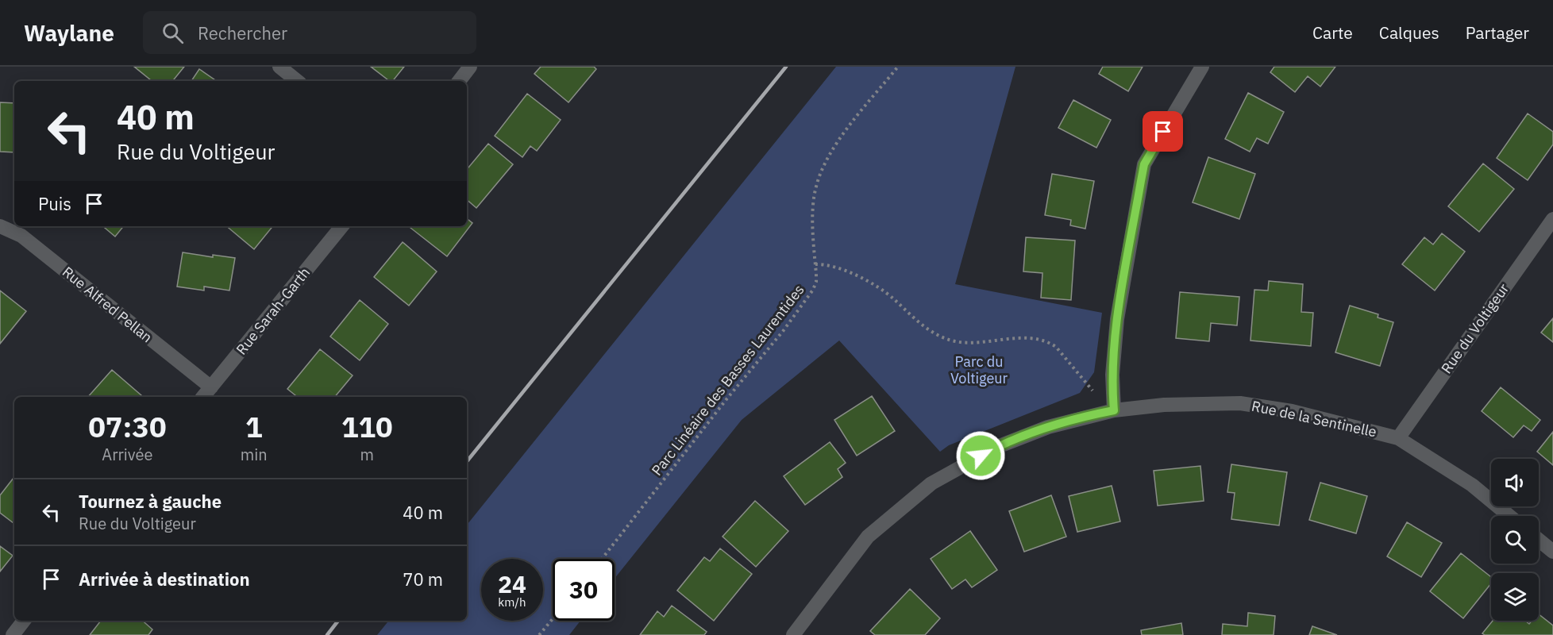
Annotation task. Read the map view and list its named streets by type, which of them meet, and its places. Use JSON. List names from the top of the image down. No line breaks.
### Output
{"streets":{"street":["Rue Alfred Pellan","Rue Sarah-Garth","Rue du Voltigeur","Rue de la Sentinelle"],"path":["Parc Linéaire des Basses Laurentides"]},"crossings":[["Rue Alfred Pellan","Rue Sarah-Garth"],["Rue du Voltigeur","Rue de la Sentinelle"]],"parks":["Parc du Voltigeur"],"page":{"header":"Waylane","search":"Rechercher","nav":["Carte","Calques","Partager"],"turn":["40 m","Rue du Voltigeur"],"then":"Puis","eta":["07:30","Arrivée","1","min","110","m"],"list":[{"name":"Tournez à gauche","note":"Rue du Voltigeur","value":"40 m"},{"name":"Arrivée à destination","value":"70 m"}],"speed":"24 km/h","limit":"30"}}
